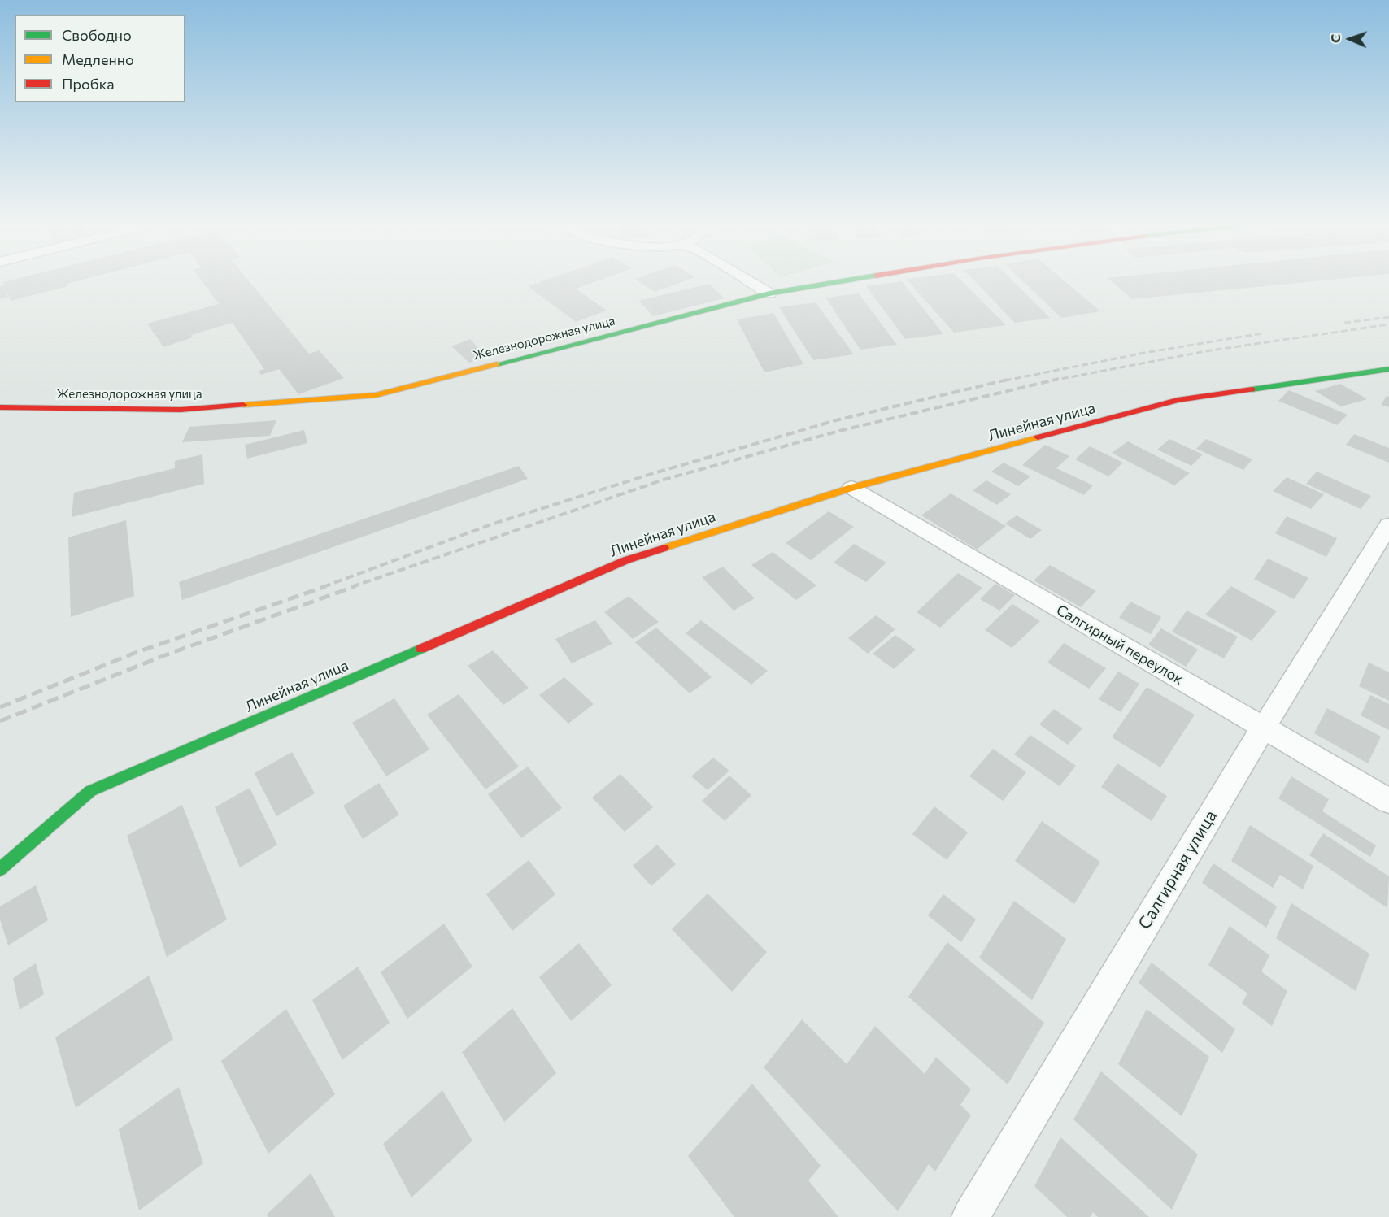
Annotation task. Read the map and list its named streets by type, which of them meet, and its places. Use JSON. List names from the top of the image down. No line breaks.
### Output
{"streets":{"street":["Железнодорожная улица","Линейная улица","Салгирный переулок","Салгирная улица"]},"crossings":[["Линейная улица","Салгирный переулок"],["Салгирный переулок","Салгирная улица"]],"legend":["Свободно","Медленно","Пробка"],"north":"left"}
